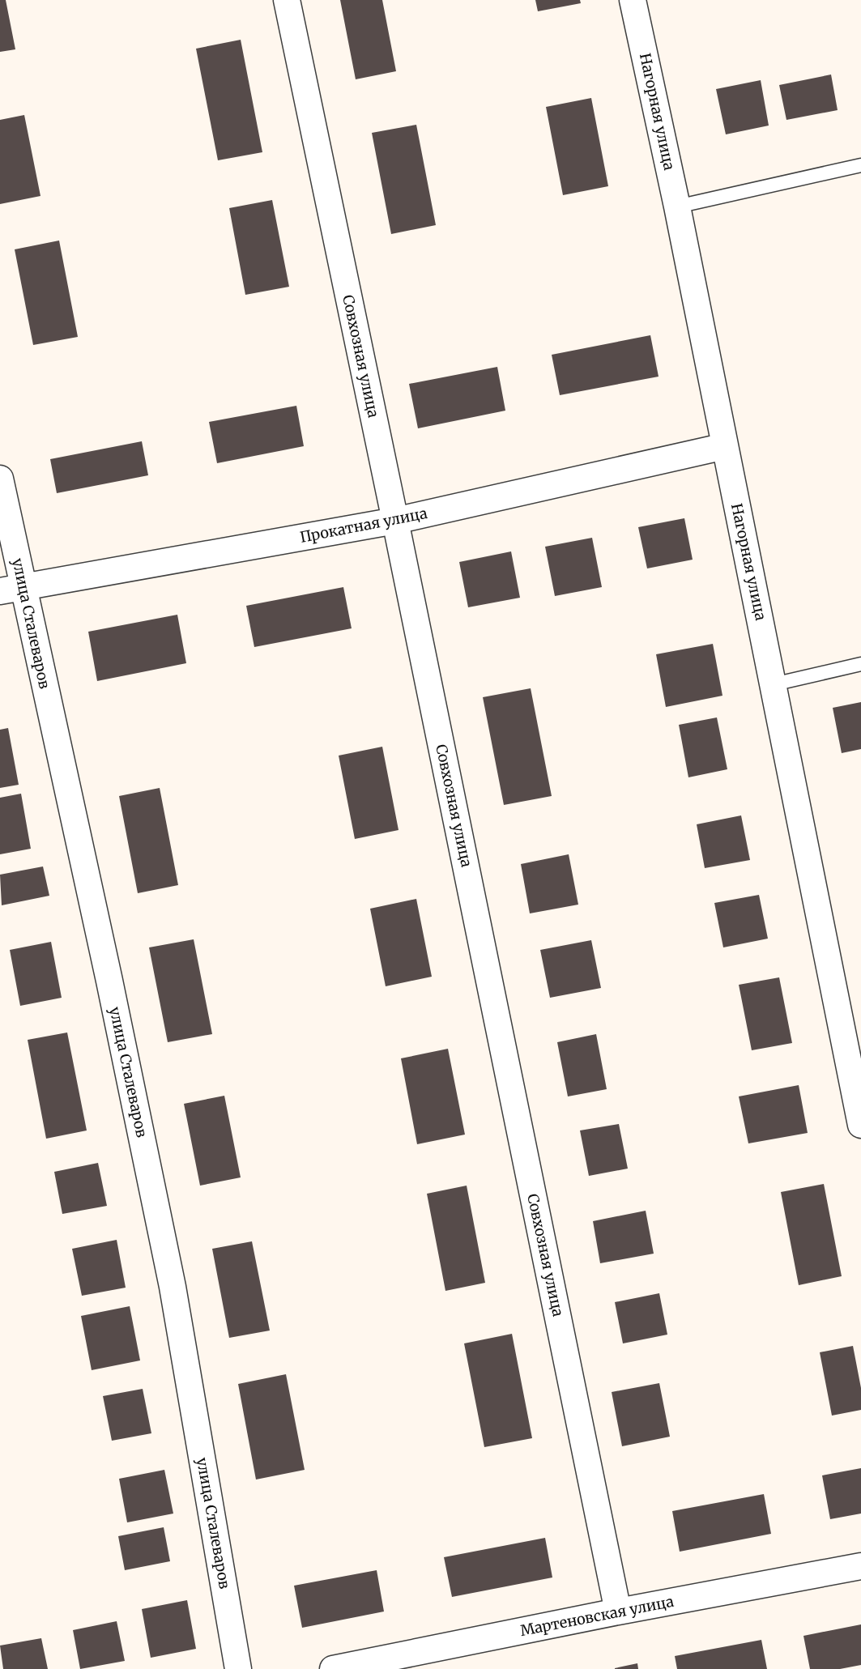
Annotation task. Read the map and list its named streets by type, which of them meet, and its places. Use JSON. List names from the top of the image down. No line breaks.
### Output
{"streets":{"street":["Нагорная улица","Совхозная улица","Прокатная улица","улица Сталеваров","Мартеновская улица"]},"crossings":[["Нагорная улица","Прокатная улица"],["Совхозная улица","Прокатная улица"],["Совхозная улица","Мартеновская улица"],["Прокатная улица","улица Сталеваров"]]}
